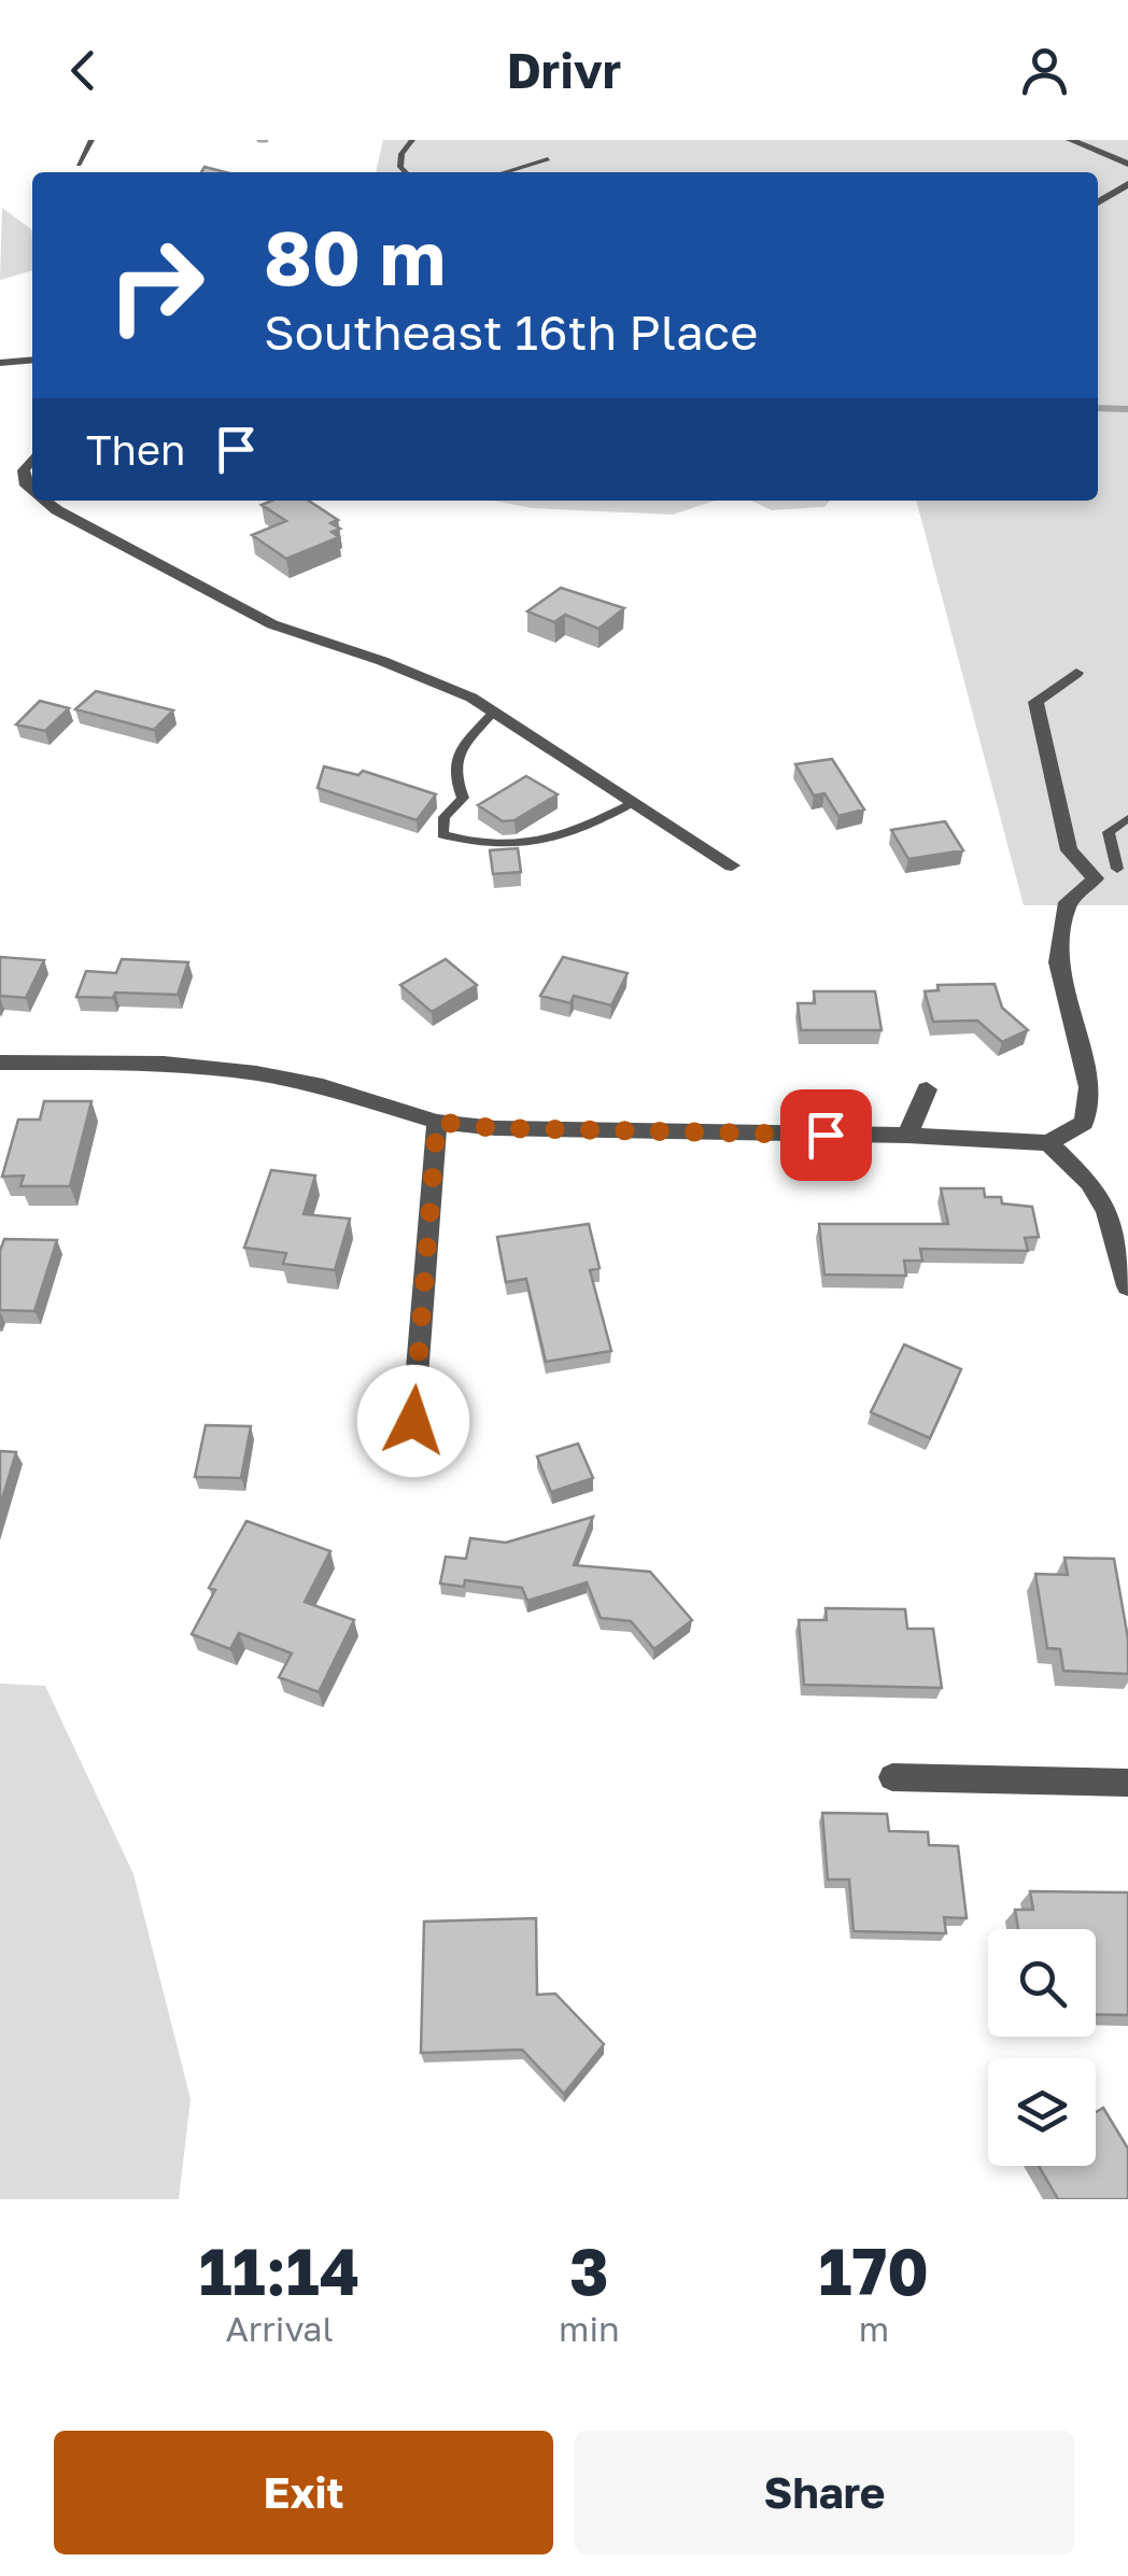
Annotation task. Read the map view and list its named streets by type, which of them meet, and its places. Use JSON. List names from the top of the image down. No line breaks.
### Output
{"page":{"header":"Drivr","turn":["80 m","Southeast 16th Place"],"then":"Then","eta":["11:14","Arrival","3","min","170","m"],"buttons":["Exit","Share"]}}
